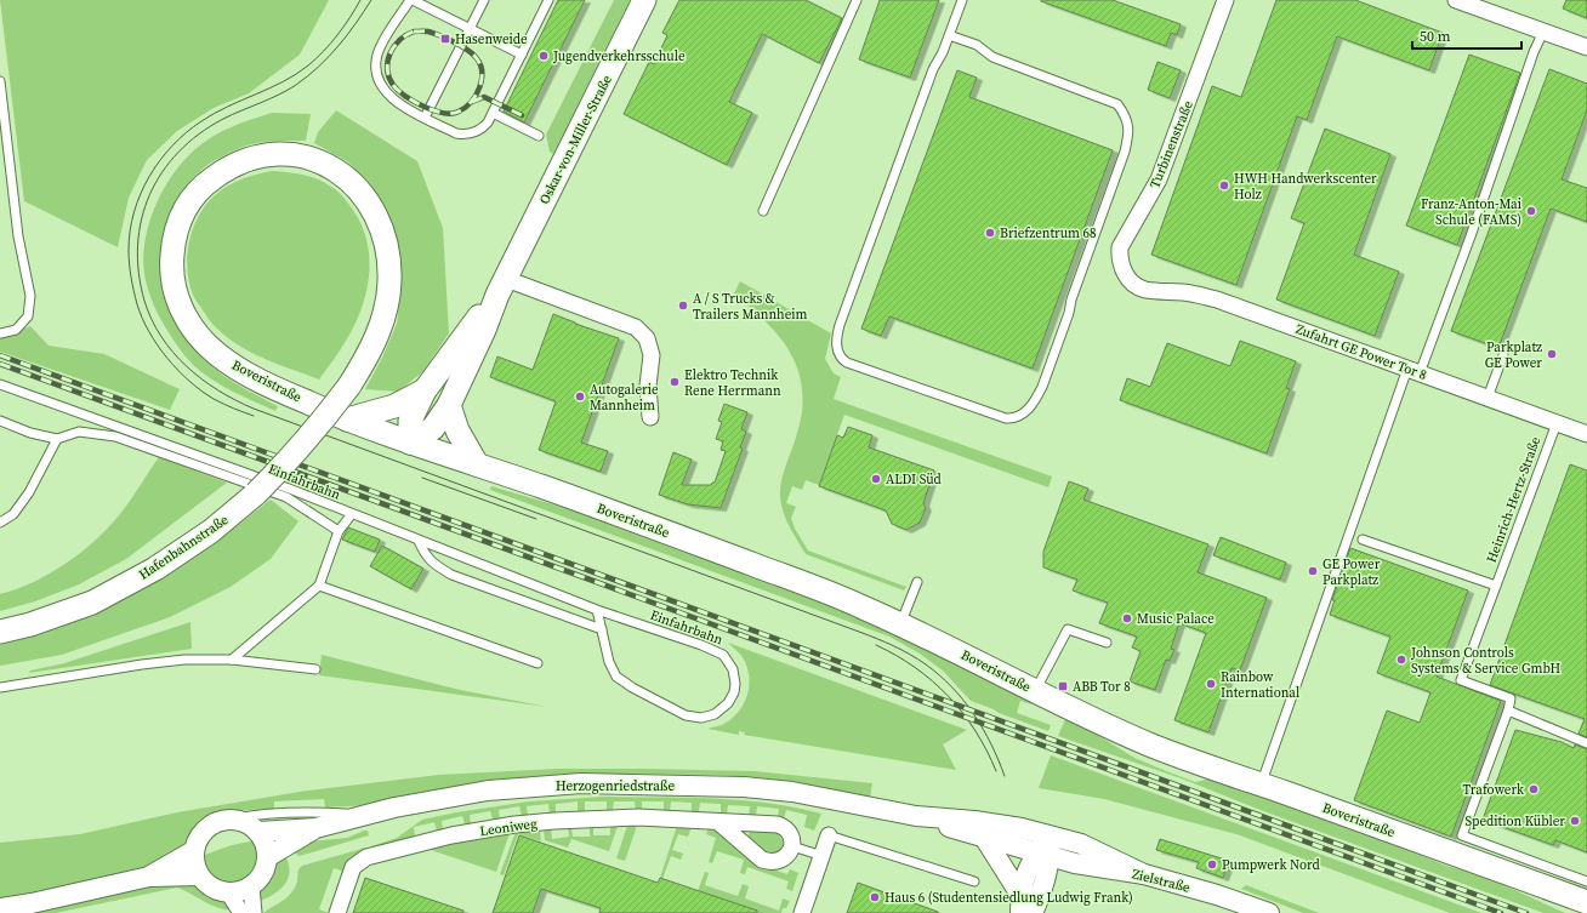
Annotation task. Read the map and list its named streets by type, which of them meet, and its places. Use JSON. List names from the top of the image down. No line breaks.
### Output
{"streets":{"main road":["Oskar-von-Miller-Straße","Boveristraße","Hafenbahnstraße"],"street":["Turbinenstraße","Zufahrt GE Power Tor 8","Herzogenriedstraße","Leoniweg","Zielstraße"],"lane":["Einfahrbahn","Heinrich-Hertz-Straße"]},"crossings":[["Oskar-von-Miller-Straße","Boveristraße"],["Turbinenstraße","Zufahrt GE Power Tor 8"],["Zufahrt GE Power Tor 8","Heinrich-Hertz-Straße"],["Boveristraße","Hafenbahnstraße"],["Herzogenriedstraße","Zielstraße"]],"places":{"transit":["Hasenweide","ABB Tor 8"],"other":["Jugendverkehrsschule","HWH Handwerkscenter Holz","Franz-Anton-Mai Schule (FAMS)","Briefzentrum 68","A / S Trucks & Trailers Mannheim","Parkplatz GE Power","Elektro Technik Rene Herrmann","Autogalerie Mannheim","ALDI Süd","GE Power Parkplatz","Music Palace","Johnson Controls Systems & Service GmbH","Rainbow International","Trafowerk","Spedition Kübler","Pumpwerk Nord","Haus 6 (Studentensiedlung Ludwig Frank)"]},"scale_bar":"50 m"}
